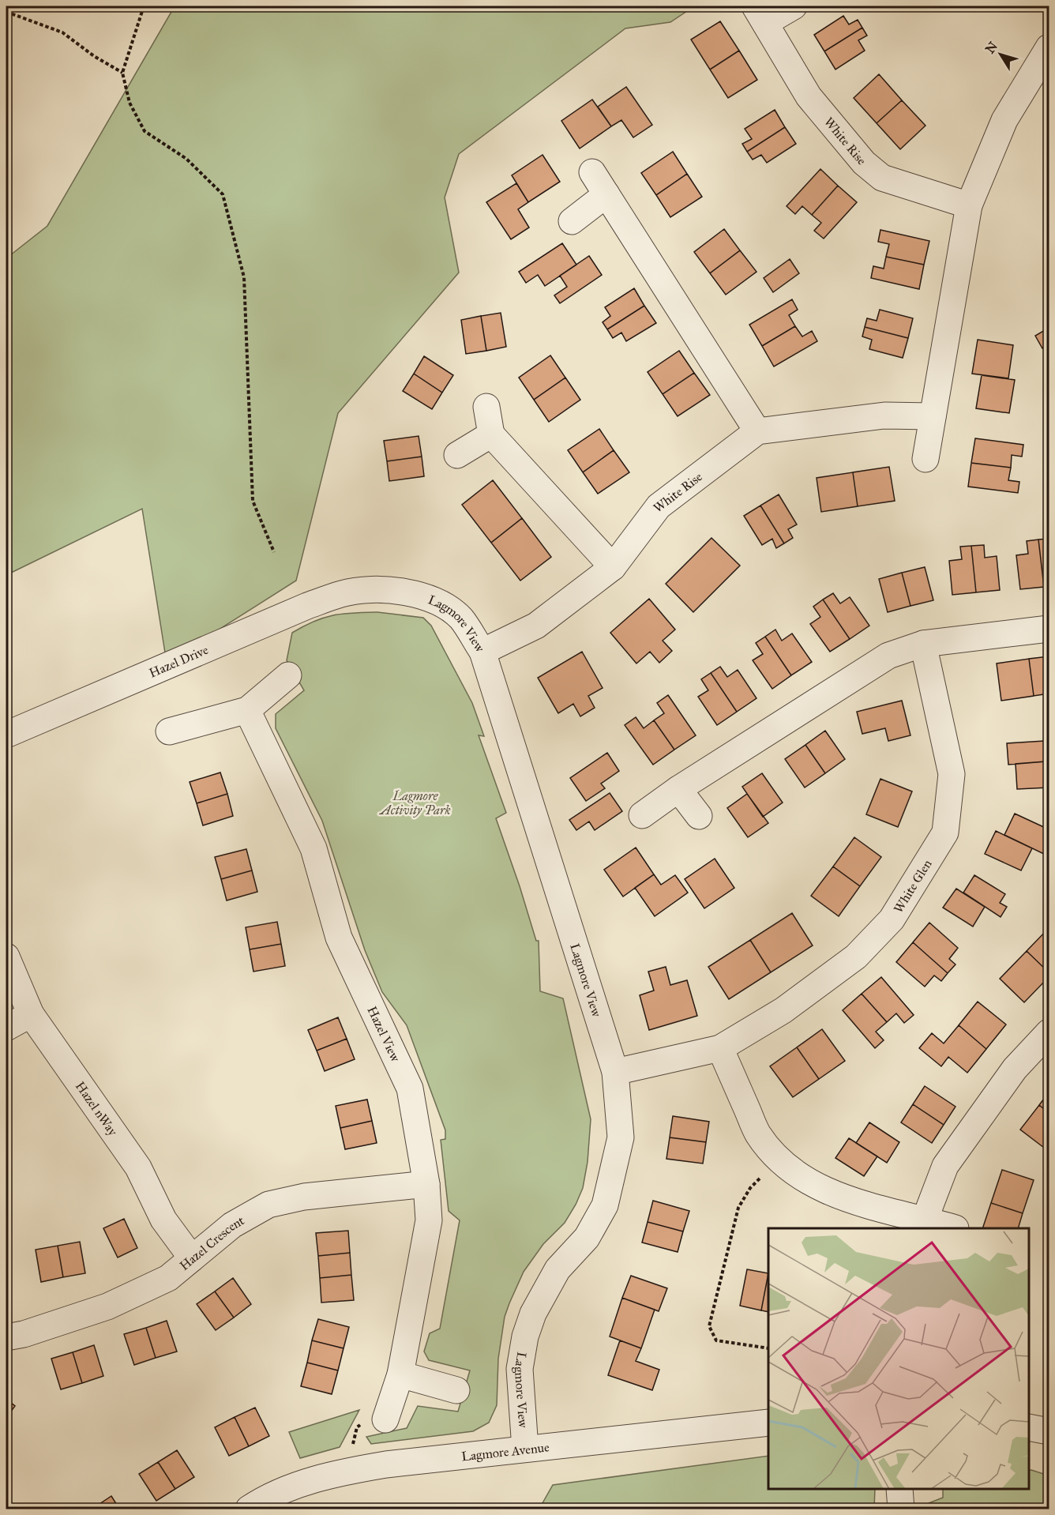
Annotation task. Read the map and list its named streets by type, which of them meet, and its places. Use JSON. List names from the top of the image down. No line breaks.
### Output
{"streets":{"street":["White Rise","Lagmore View","Hazel Drive","White Glen","Hazel View","Hazel nWay","Hazel Crescent","Lagmore Avenue"]},"crossings":[["White Rise","Lagmore View"],["Lagmore View","Hazel Drive"],["Lagmore View","White Glen"],["Lagmore View","Lagmore Avenue"],["Hazel View","Hazel Crescent"],["Hazel nWay","Hazel Crescent"]],"parks":["Lagmore Activity Park"],"north":"top left"}
